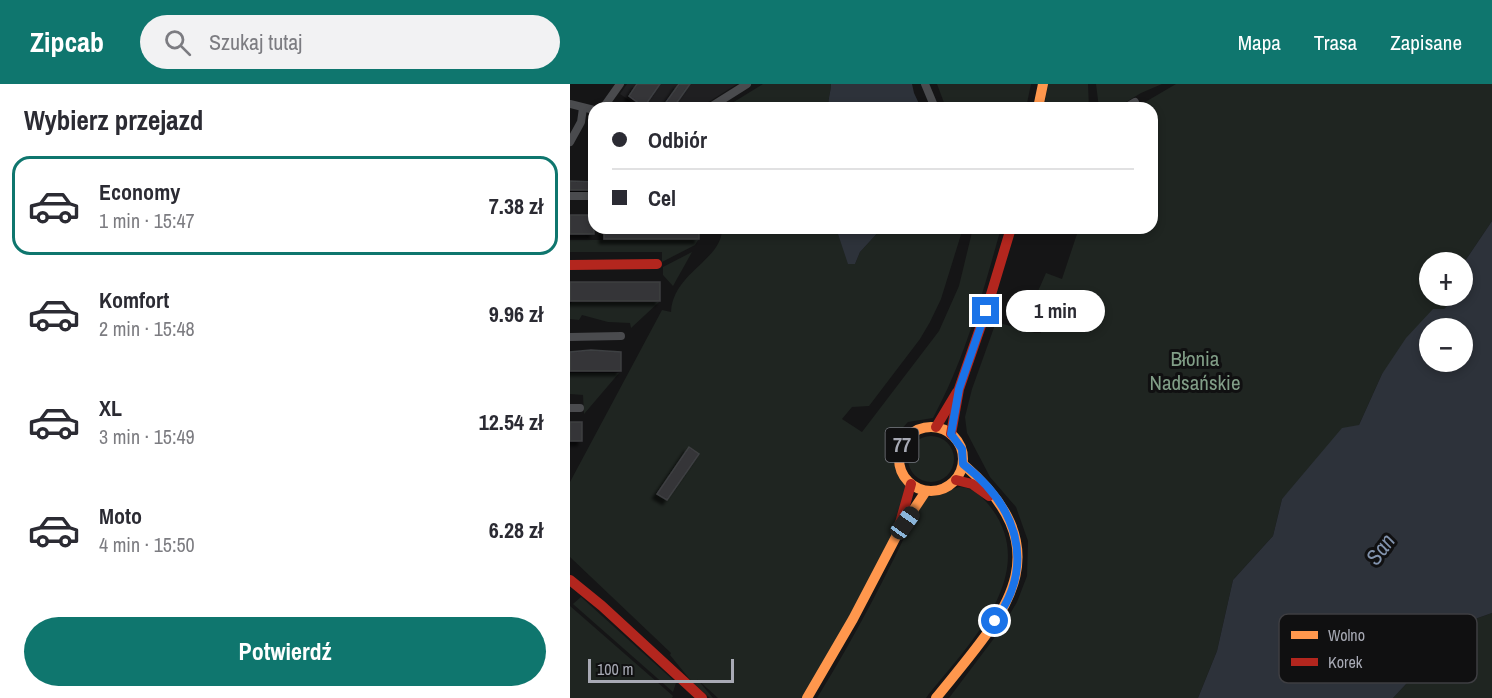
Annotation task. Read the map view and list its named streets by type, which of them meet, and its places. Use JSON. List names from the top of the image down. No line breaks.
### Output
{"streets":{"main road":["77"]},"water":["San"],"parks":["Błonia Nadsańskie"],"legend":["Wolno","Korek"],"scale_bar":"100 m","page":{"header":"Zipcab","search":"Szukaj tutaj","nav":["Mapa","Trasa","Zapisane"],"heading":"Wybierz przejazd","banner":["Odbiór","Cel"],"list":[{"name":"Economy","note":"1 min · 15:47","value":"7.38 zł"},{"name":"Komfort","note":"2 min · 15:48","value":"9.96 zł"},{"name":"XL","note":"3 min · 15:49","value":"12.54 zł"},{"name":"Moto","note":"4 min · 15:50","value":"6.28 zł"}],"map_buttons":["+","−"],"bubble":"1 min","buttons":"Potwierdź","scale":"100 m"}}
